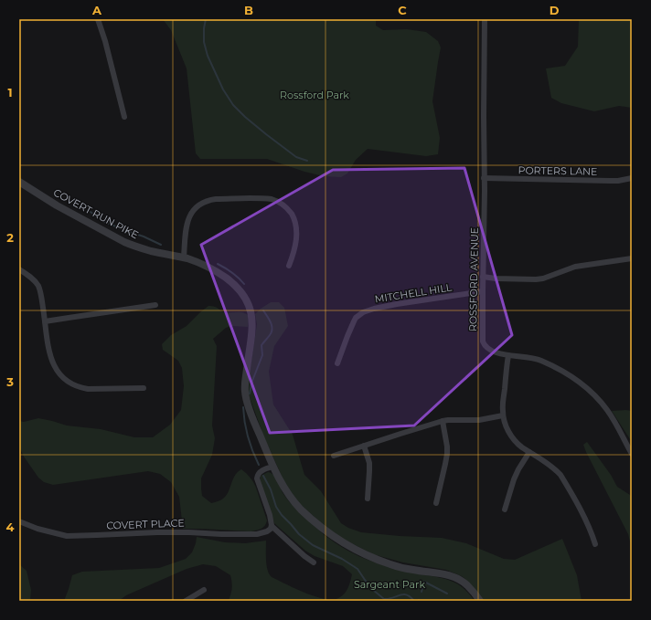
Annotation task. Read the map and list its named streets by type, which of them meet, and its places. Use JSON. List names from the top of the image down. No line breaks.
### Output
{"streets":{"street":["PORTERS LANE","COVERT RUN PIKE","ROSSFORD AVENUE","MITCHELL HILL","COVERT PLACE"]},"crossings":[["PORTERS LANE","ROSSFORD AVENUE"],["ROSSFORD AVENUE","MITCHELL HILL"]],"parks":["Rossford Park","Sargeant Park"],"grid":{"columns":["A","B","C","D"],"rows":["1","2","3","4"]}}
